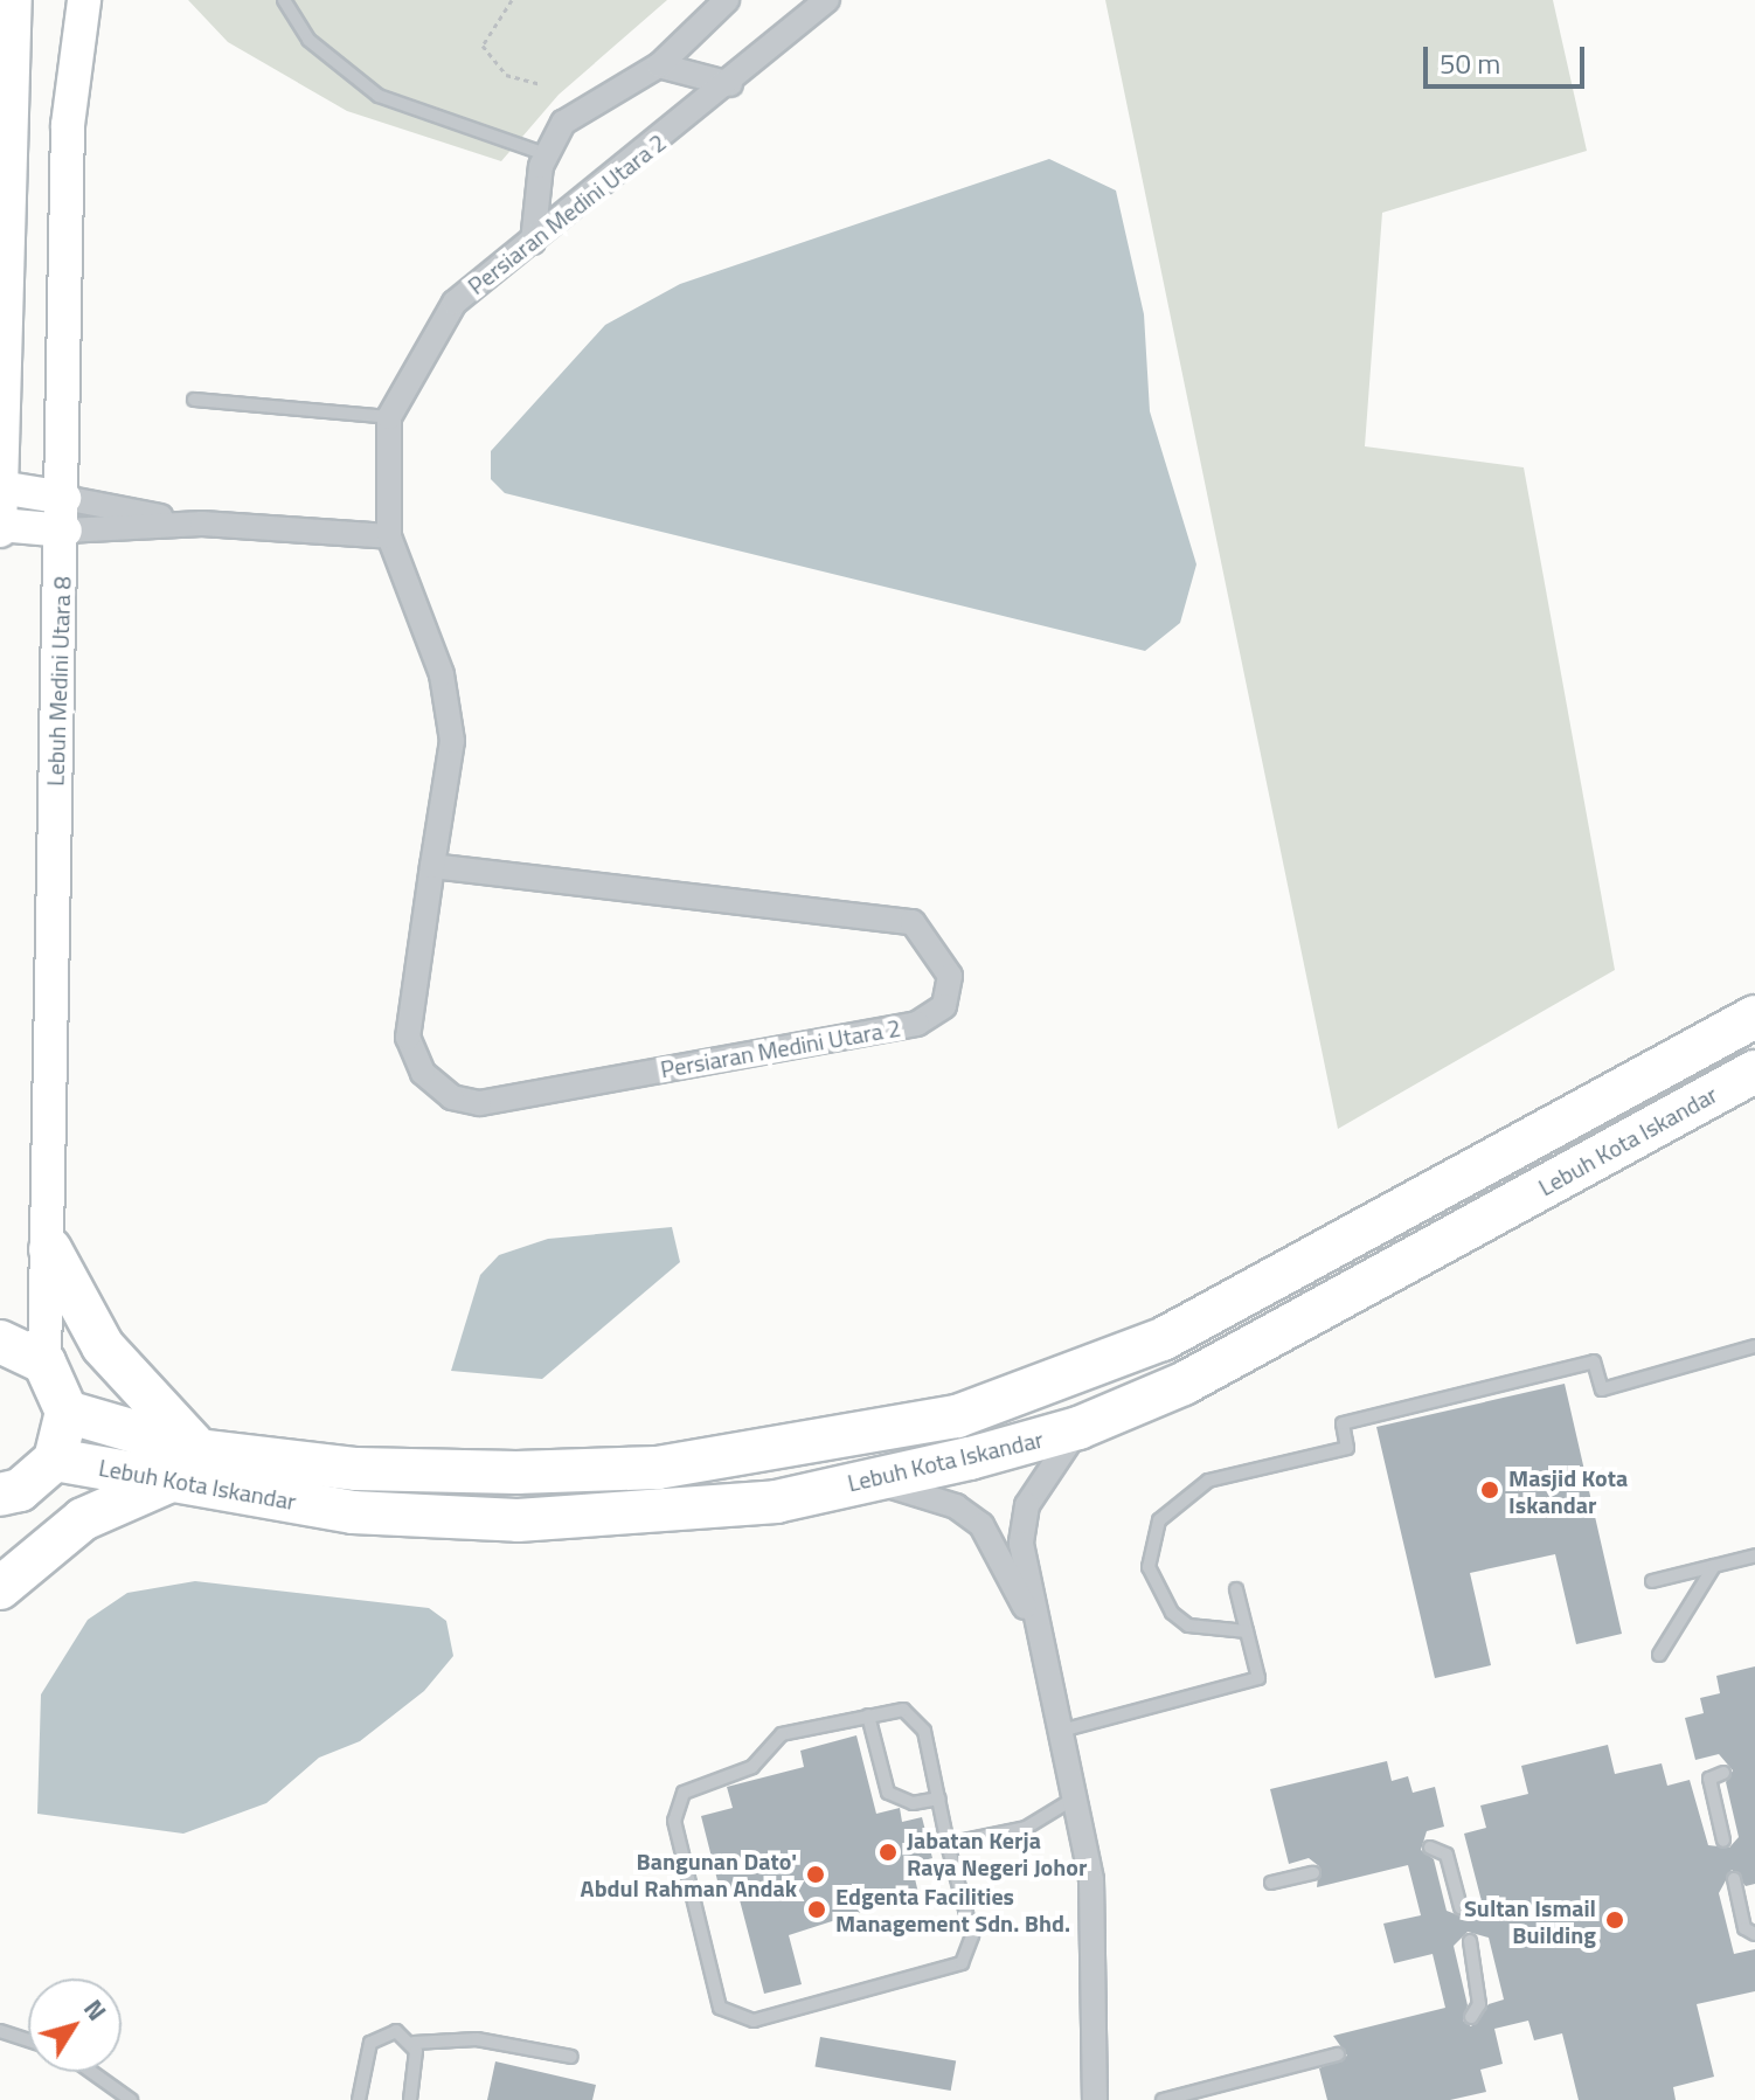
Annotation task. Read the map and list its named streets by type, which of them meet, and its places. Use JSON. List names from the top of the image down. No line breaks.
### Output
{"streets":{"highway":["Lebuh Kota Iskandar"],"street":["Persiaran Medini Utara 2","Lebuh Medini Utara 8"]},"places":["Masjid Kota Iskandar","Jabatan Kerja Raya Negeri Johor","Bangunan Dato' Abdul Rahman Andak","Edgenta Facilities Management Sdn. Bhd.","Sultan Ismail Building"],"scale_bar":"50 m","north":"top right"}
